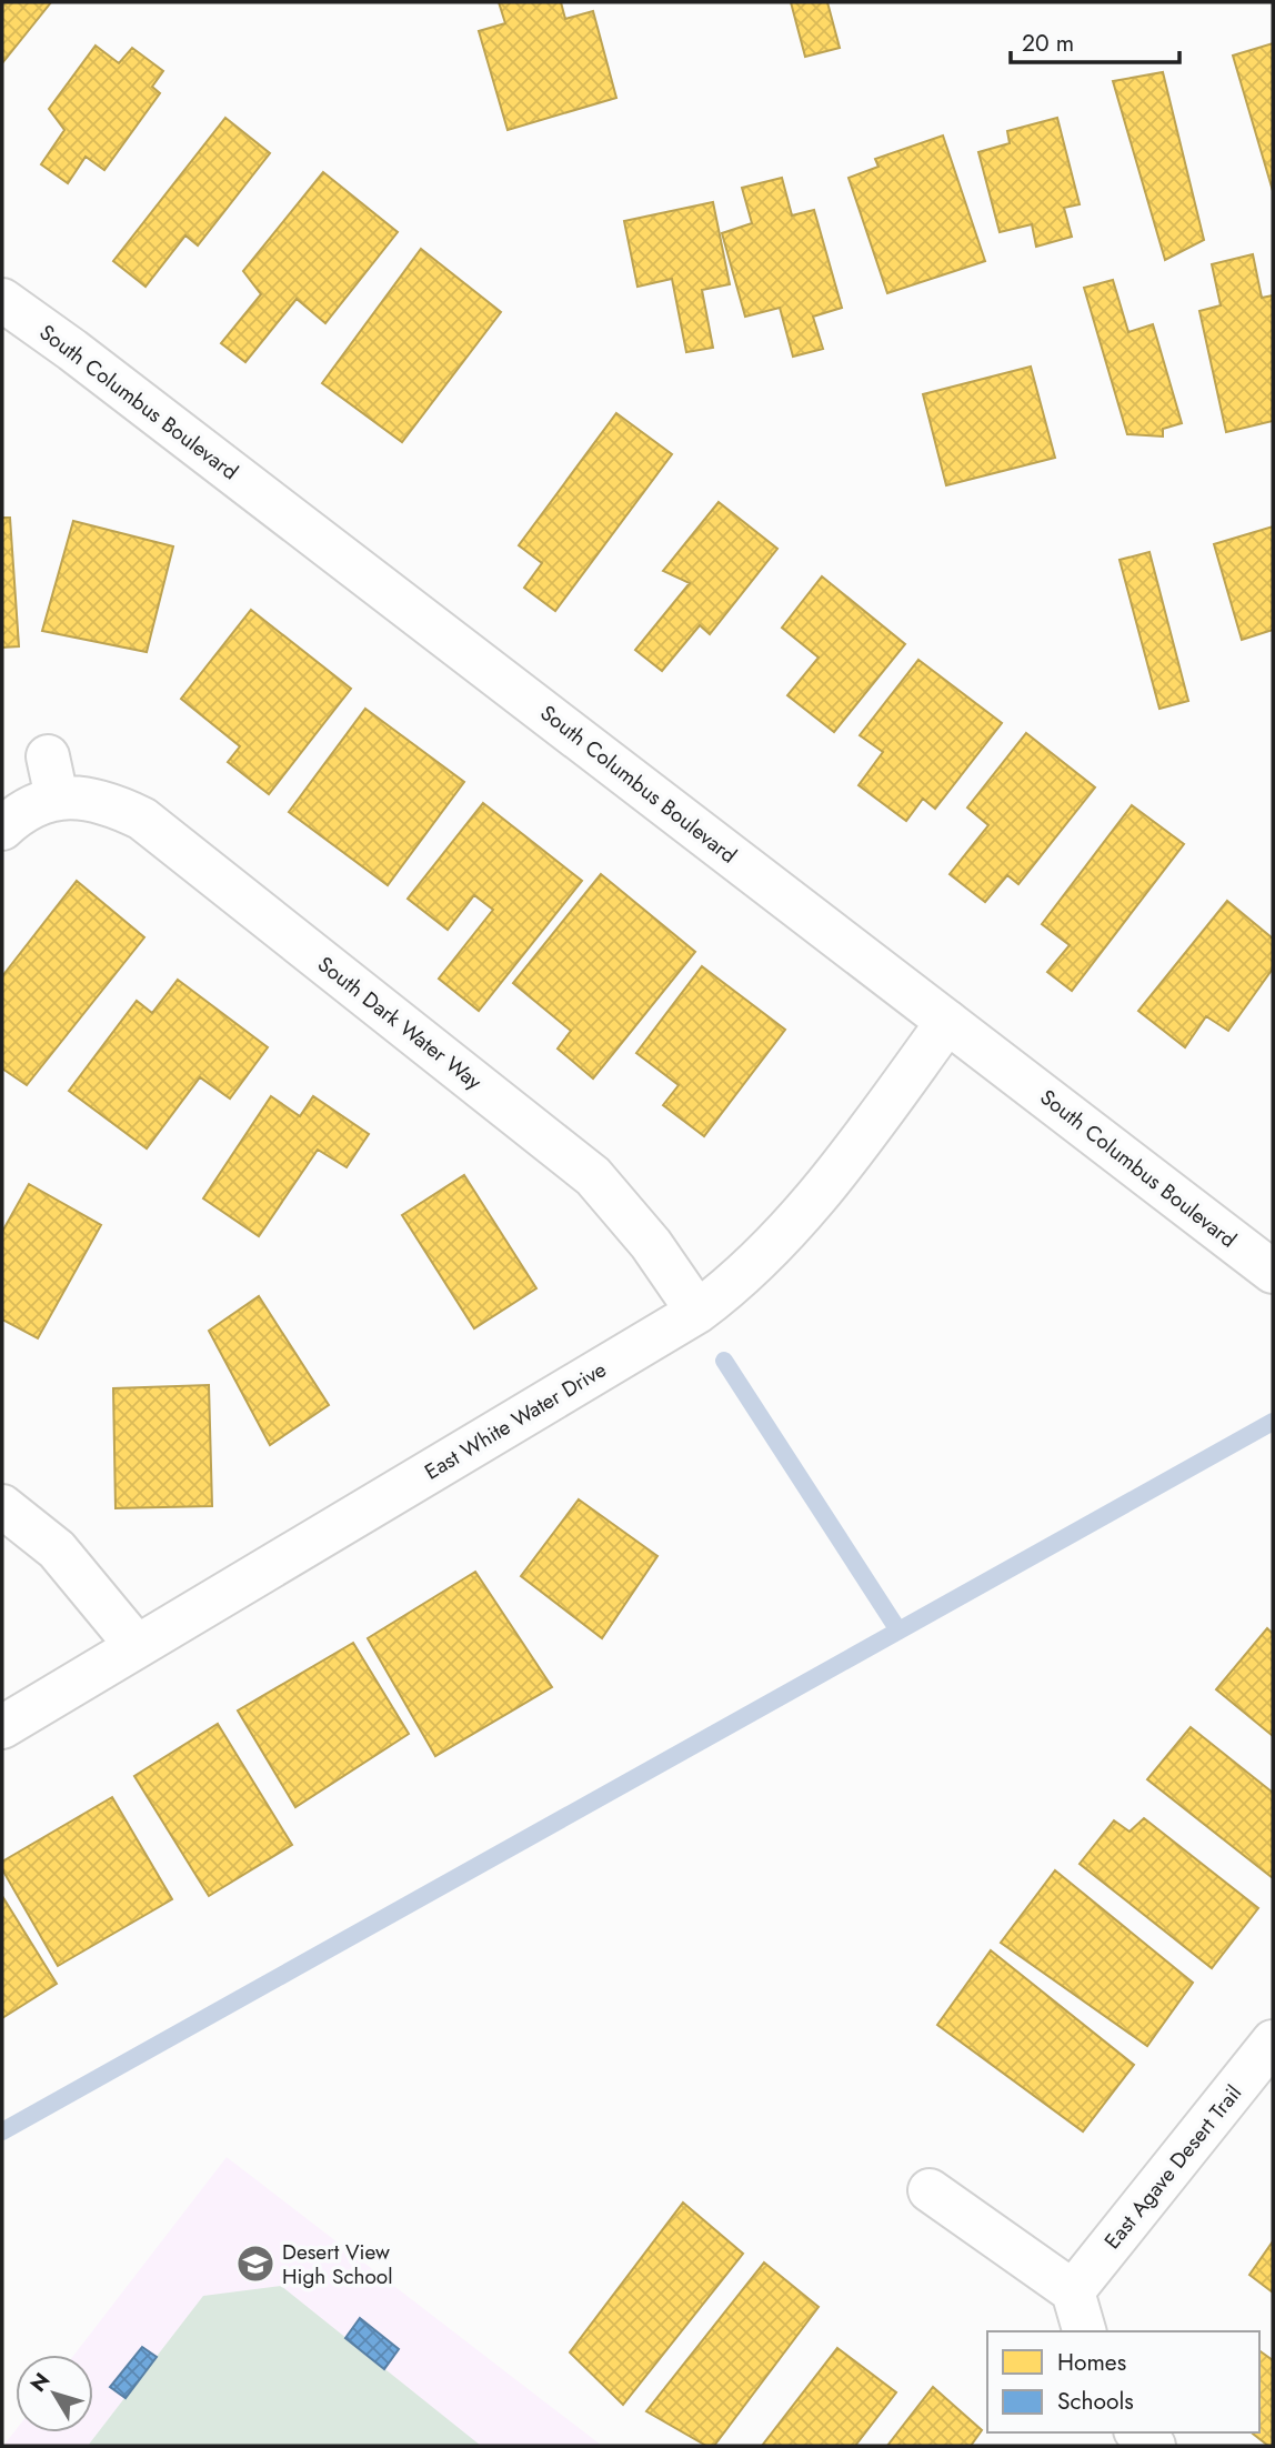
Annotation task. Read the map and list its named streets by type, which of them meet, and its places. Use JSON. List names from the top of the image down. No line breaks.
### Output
{"streets":{"street":["South Columbus Boulevard","South Dark Water Way","East White Water Drive","East Agave Desert Trail"]},"crossings":[["South Columbus Boulevard","East White Water Drive"],["South Dark Water Way","East White Water Drive"]],"places":{"school or university":["Desert View High School"]},"legend":["Homes","Schools"],"scale_bar":"20 m","north":"top left"}
